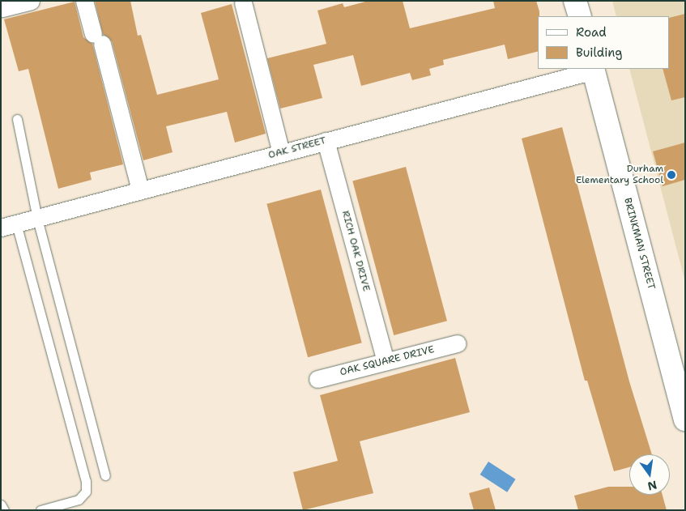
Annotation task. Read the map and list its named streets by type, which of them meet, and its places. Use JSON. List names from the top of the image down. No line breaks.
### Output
{"streets":{"street":["OAK STREET","BRINKMAN STREET","RICH OAK DRIVE","OAK SQUARE DRIVE"]},"crossings":[["OAK STREET","BRINKMAN STREET"],["OAK STREET","RICH OAK DRIVE"],["RICH OAK DRIVE","OAK SQUARE DRIVE"]],"places":["Durham Elementary School"],"legend":["Road","Building"],"north":"bottom"}
